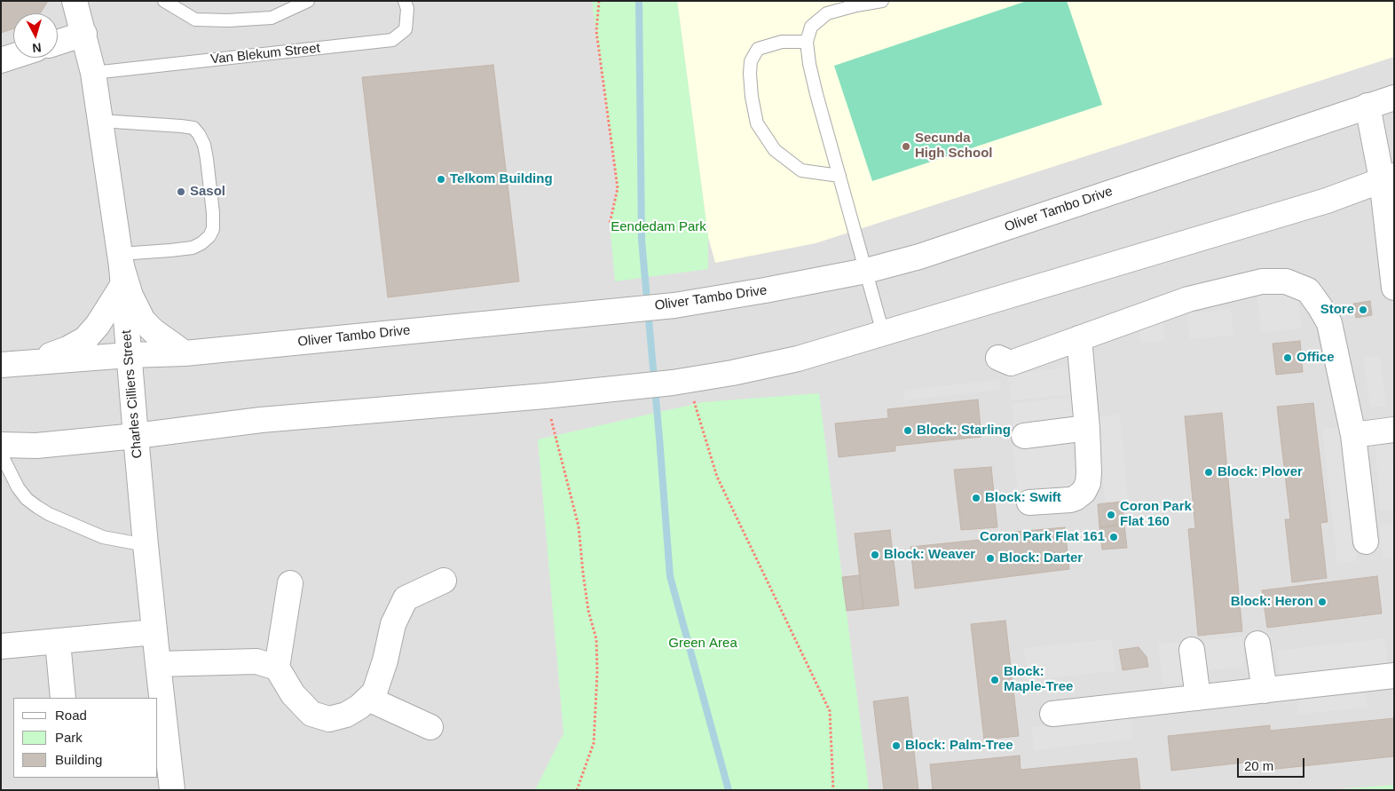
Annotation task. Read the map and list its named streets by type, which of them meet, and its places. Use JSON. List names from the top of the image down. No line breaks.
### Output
{"streets":{"street":["Oliver Tambo Drive","Charles Cilliers Street"],"lane":["Van Blekum Street"]},"crossings":[["Van Blekum Street","Charles Cilliers Street"],["Oliver Tambo Drive","Charles Cilliers Street"]],"parks":["Eendedam Park","Green Area"],"places":["Secunda High School","Telkom Building","Sasol","Store","Office","Block: Starling","Block: Plover","Block: Swift","Coron Park Flat 160","Coron Park Flat 161","Block: Weaver","Block: Darter","Block: Heron","Block: Maple-Tree","Block: Palm-Tree"],"legend":["Road","Park","Building"],"scale_bar":"20 m","north":"bottom"}
